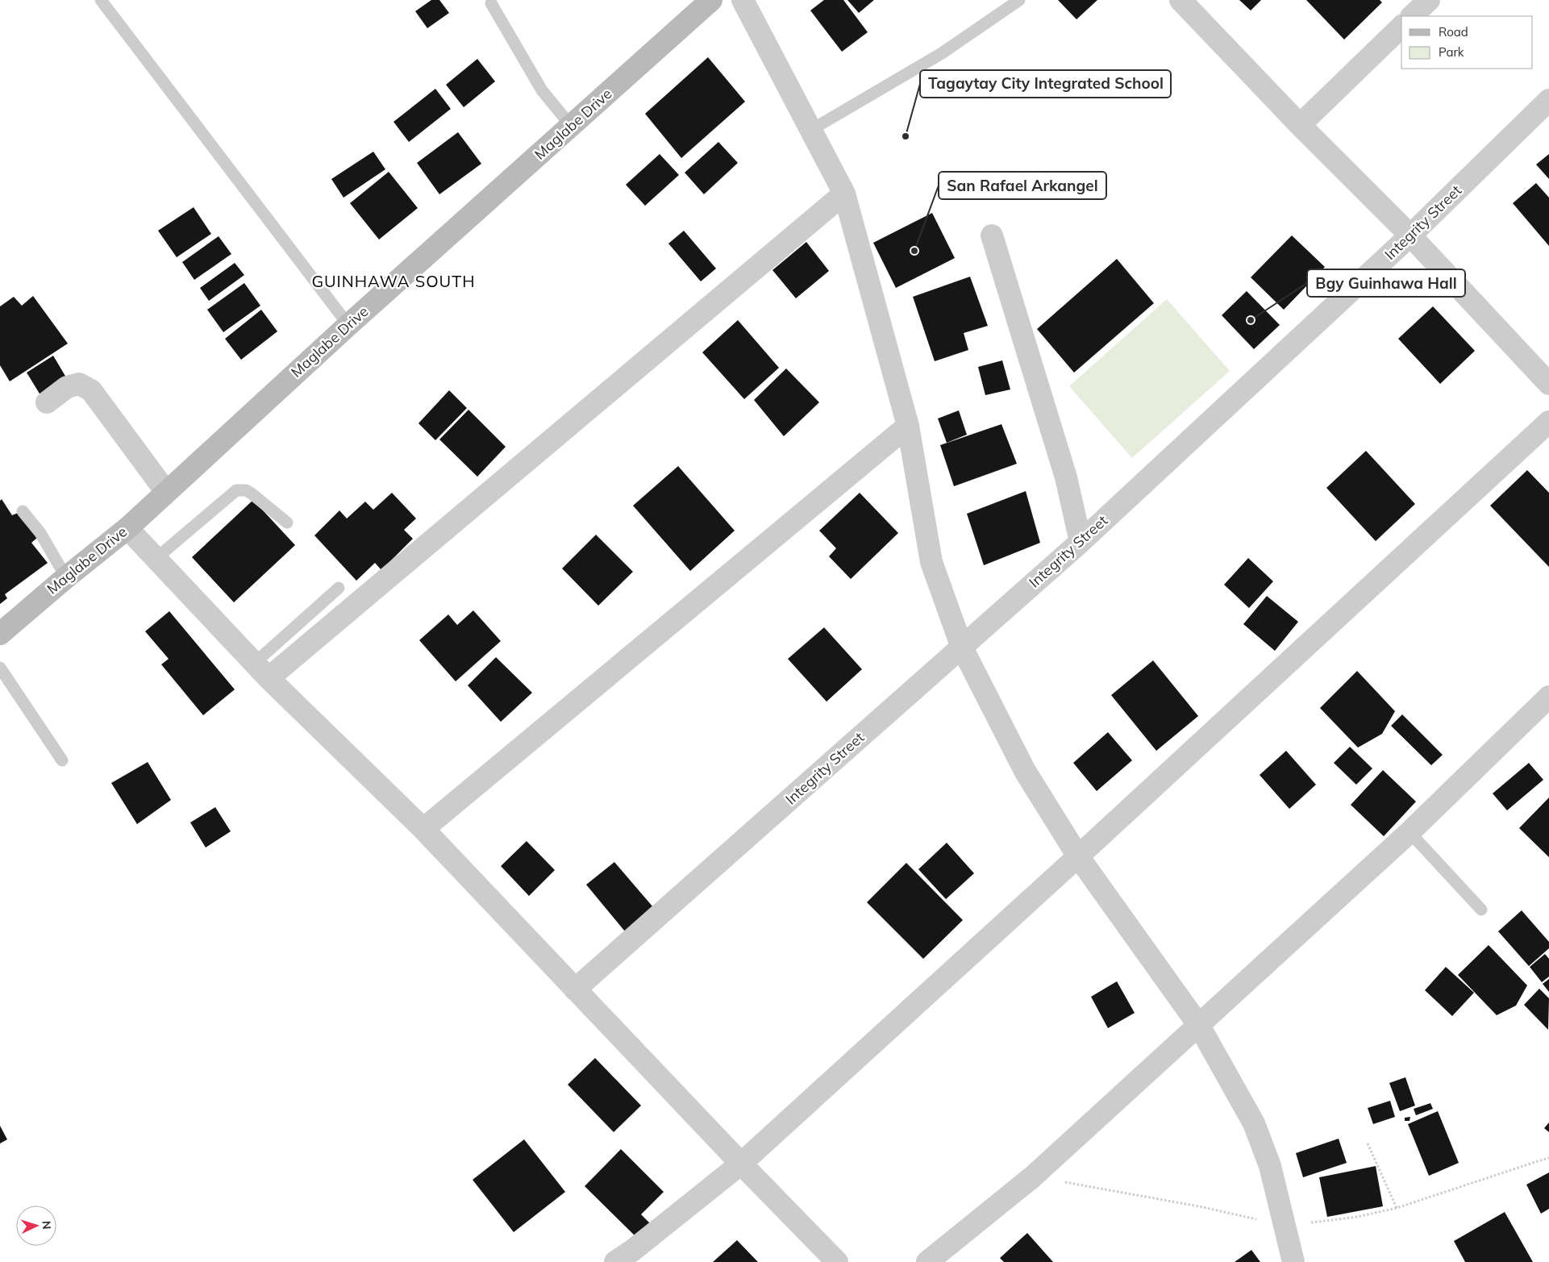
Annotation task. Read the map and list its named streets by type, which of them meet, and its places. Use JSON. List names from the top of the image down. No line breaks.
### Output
{"streets":{"main road":["Maglabe Drive"],"street":["Integrity Street"]},"districts":["GUINHAWA SOUTH"],"places":["Tagaytay City Integrated School","San Rafael Arkangel","Bgy Guinhawa Hall"],"legend":["Road","Park"],"north":"right"}
